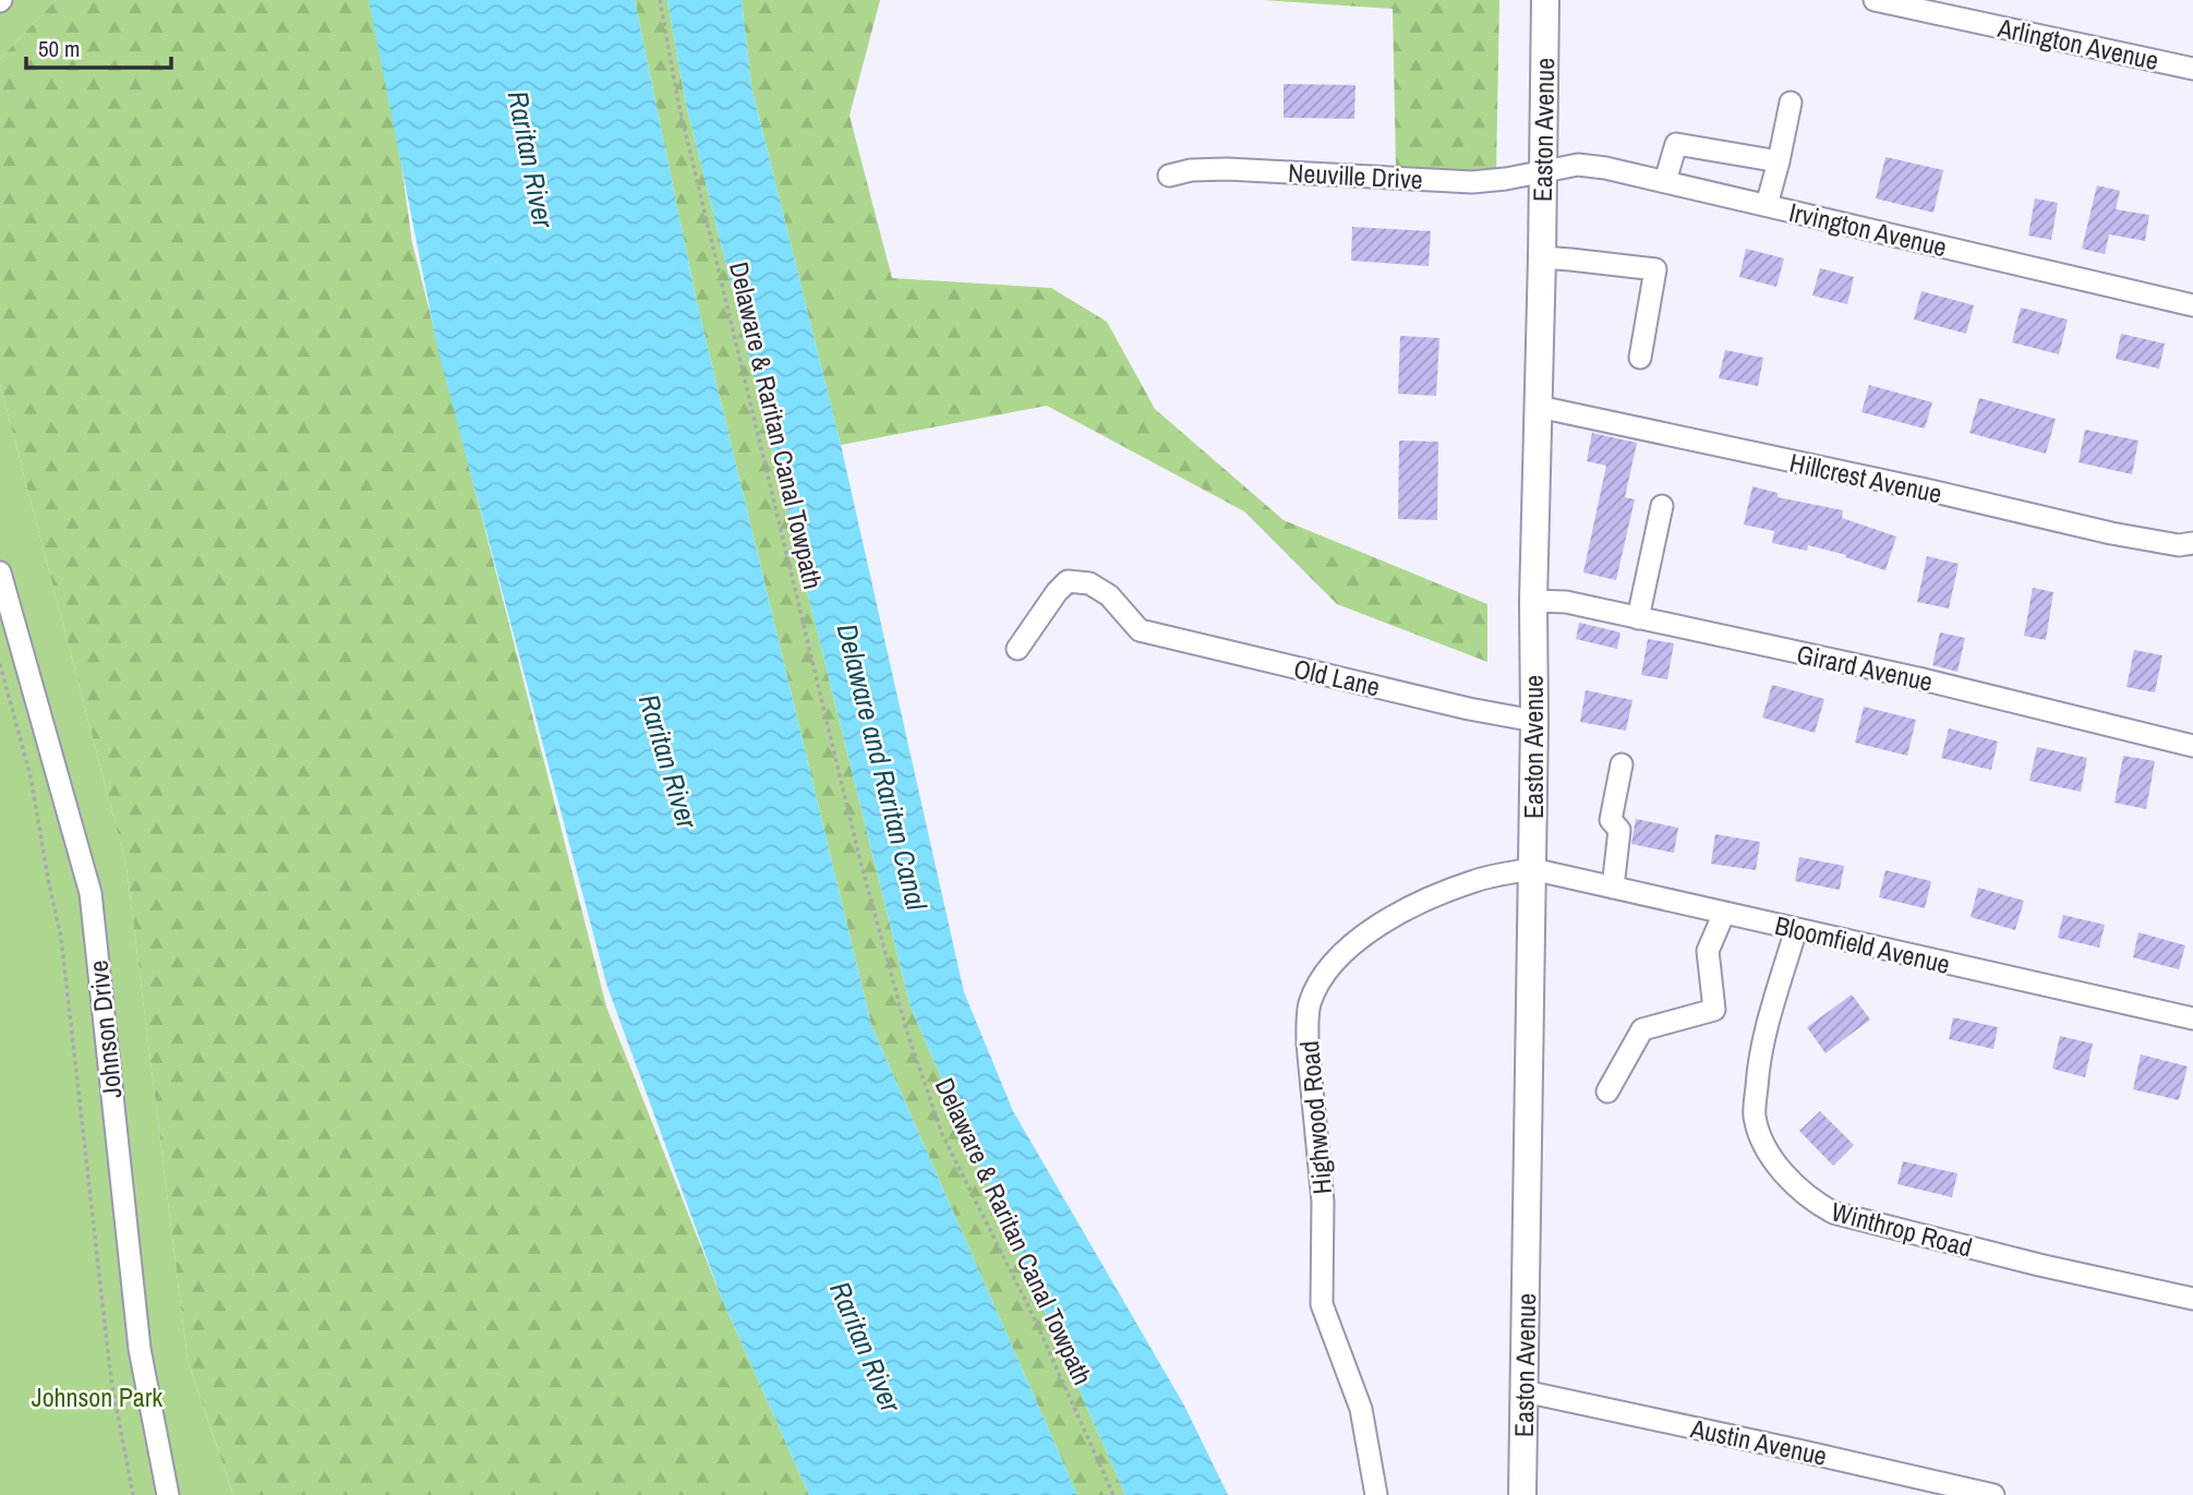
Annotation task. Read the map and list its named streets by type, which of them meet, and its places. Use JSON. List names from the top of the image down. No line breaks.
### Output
{"streets":{"main road":["Easton Avenue"],"street":["Arlington Avenue","Neuville Drive","Irvington Avenue","Hillcrest Avenue","Girard Avenue","Old Lane","Bloomfield Avenue","Johnson Drive","Highwood Road","Winthrop Road","Austin Avenue"],"path":["Delaware & Raritan Canal Towpath"]},"crossings":[["Easton Avenue","Neuville Drive"],["Easton Avenue","Irvington Avenue"],["Easton Avenue","Hillcrest Avenue"],["Easton Avenue","Girard Avenue"],["Easton Avenue","Old Lane"],["Easton Avenue","Bloomfield Avenue"],["Easton Avenue","Highwood Road"],["Easton Avenue","Austin Avenue"],["Neuville Drive","Irvington Avenue"],["Bloomfield Avenue","Highwood Road"],["Bloomfield Avenue","Winthrop Road"]],"water":["Raritan River","Delaware and Raritan Canal"],"parks":["Johnson Park"],"scale_bar":"50 m"}
